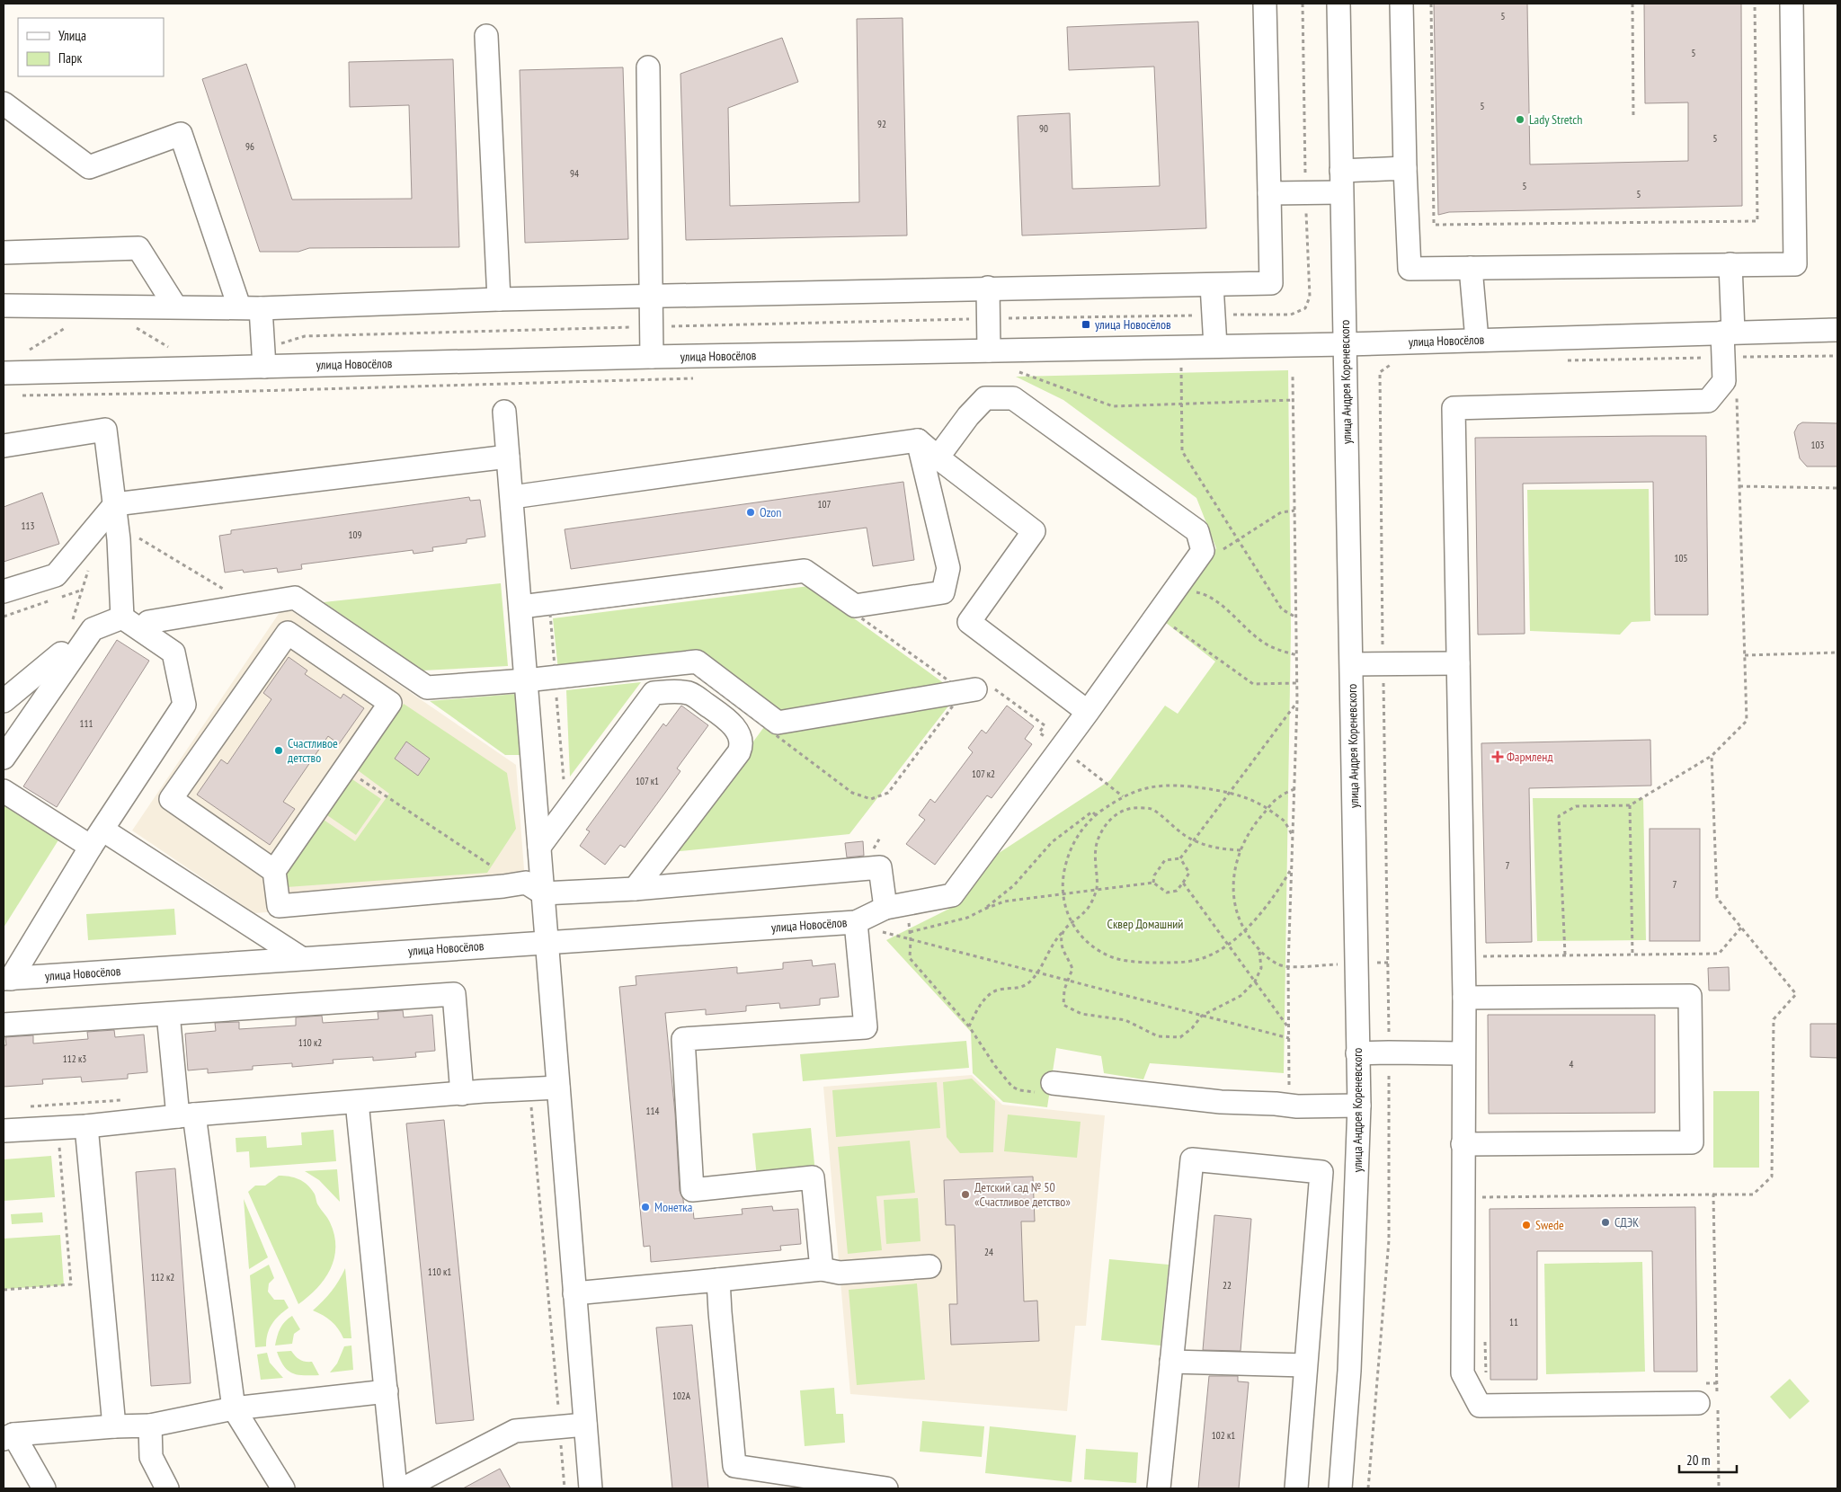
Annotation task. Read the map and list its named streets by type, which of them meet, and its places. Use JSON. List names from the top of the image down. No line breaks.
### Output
{"streets":{"street":["улица Новосёлов","улица Андрея Кореневского"]},"crossings":[["улица Новосёлов","улица Андрея Кореневского"]],"parks":["Сквер Домашний"],"places":{"other":["Lady Stretch","Ozon","Счастливое детство","Детский сад № 50 «Счастливое детство»","Монетка","СДЭК","Swede"],"transit":["улица Новосёлов"],"health":["Фармленд"]},"house_numbers":["5","5","5","92","90","5","96","94","5","5","103","107","113","109","105","111","107 к2","107 к1","7","7","110 к2","112 к3","4","114","24","110 к1","112 к2","22","11","102А","102 к1"],"legend":["Улица","Парк"],"scale_bar":"20 m"}
